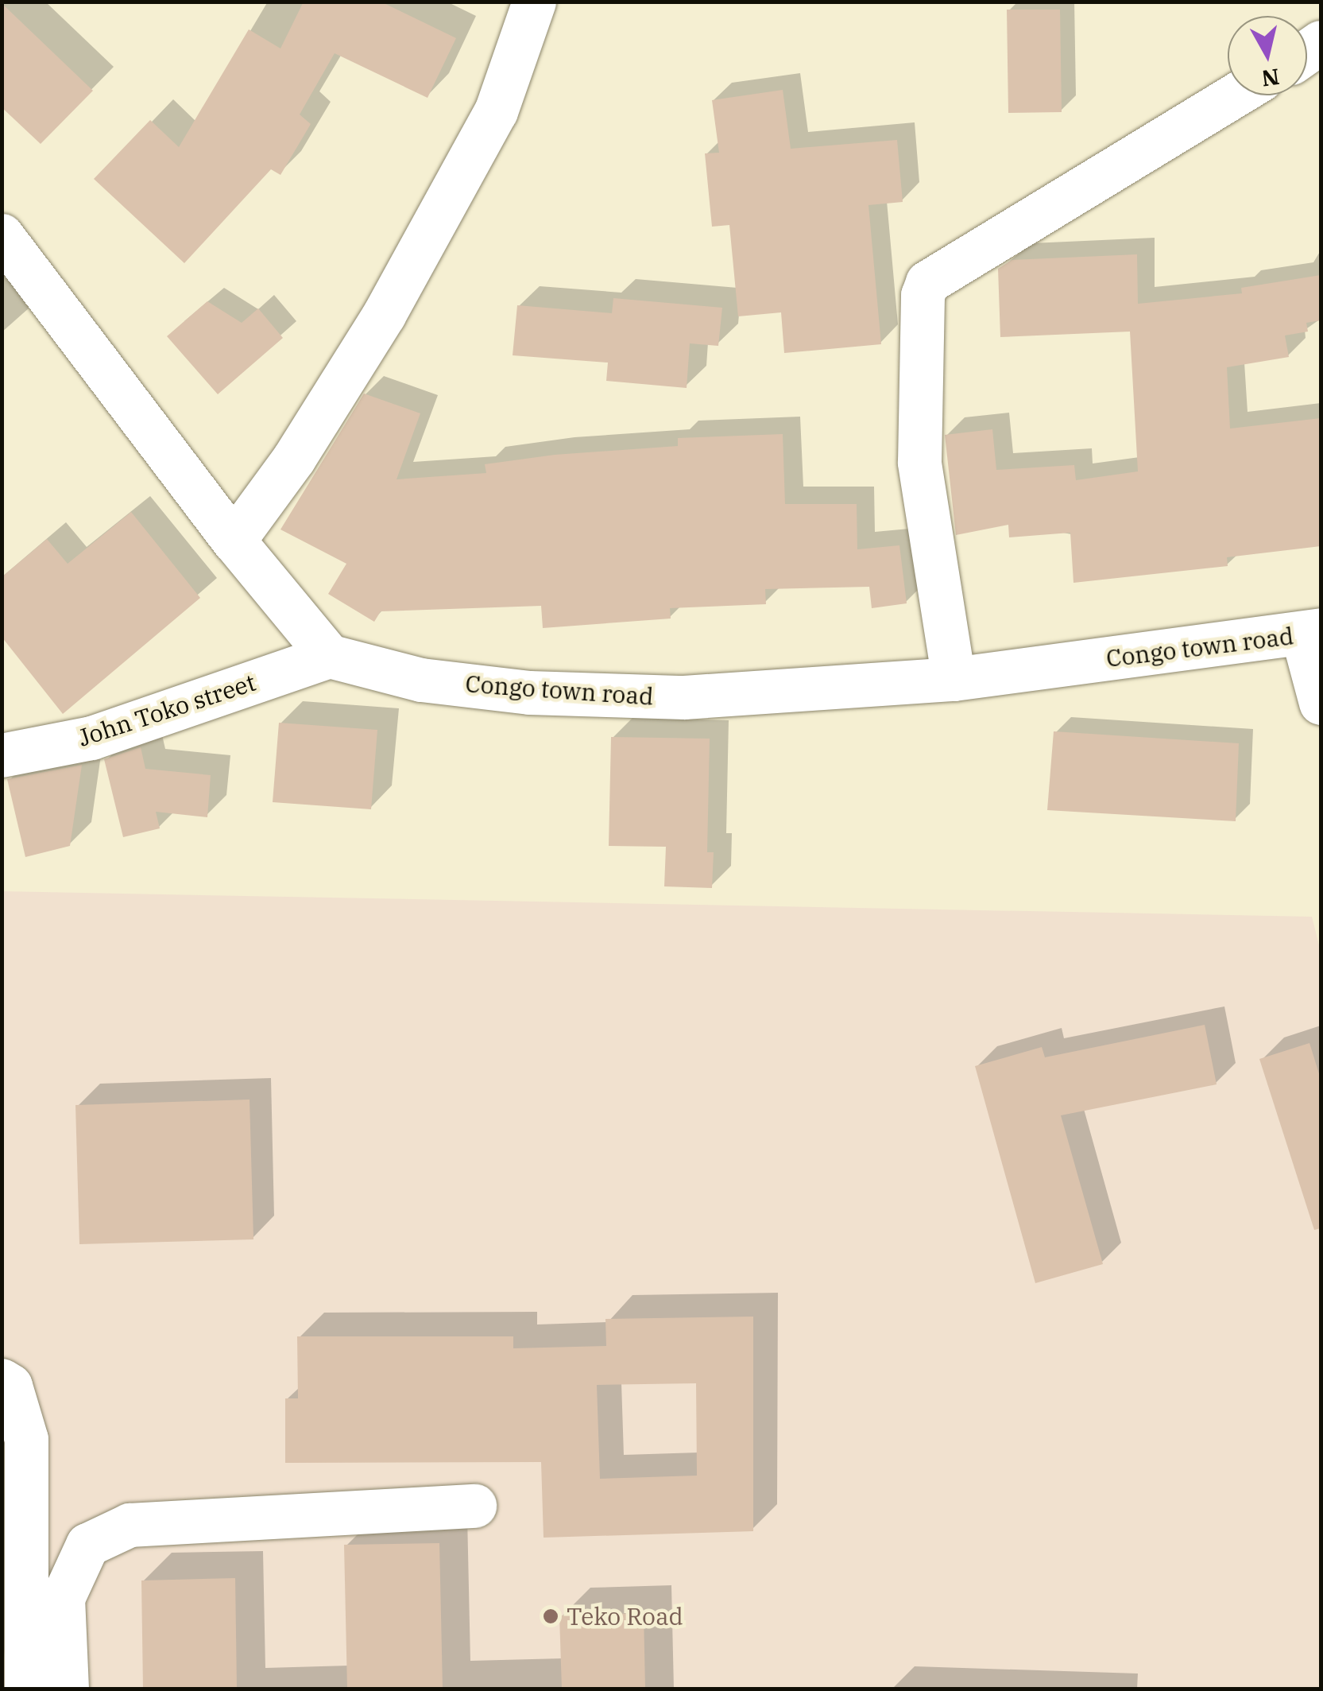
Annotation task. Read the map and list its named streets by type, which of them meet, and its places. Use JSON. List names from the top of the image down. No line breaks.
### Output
{"streets":{"street":["Congo town road","John Toko street"]},"crossings":[["Congo town road","John Toko street"]],"places":["Teko Road"],"north":"bottom"}
